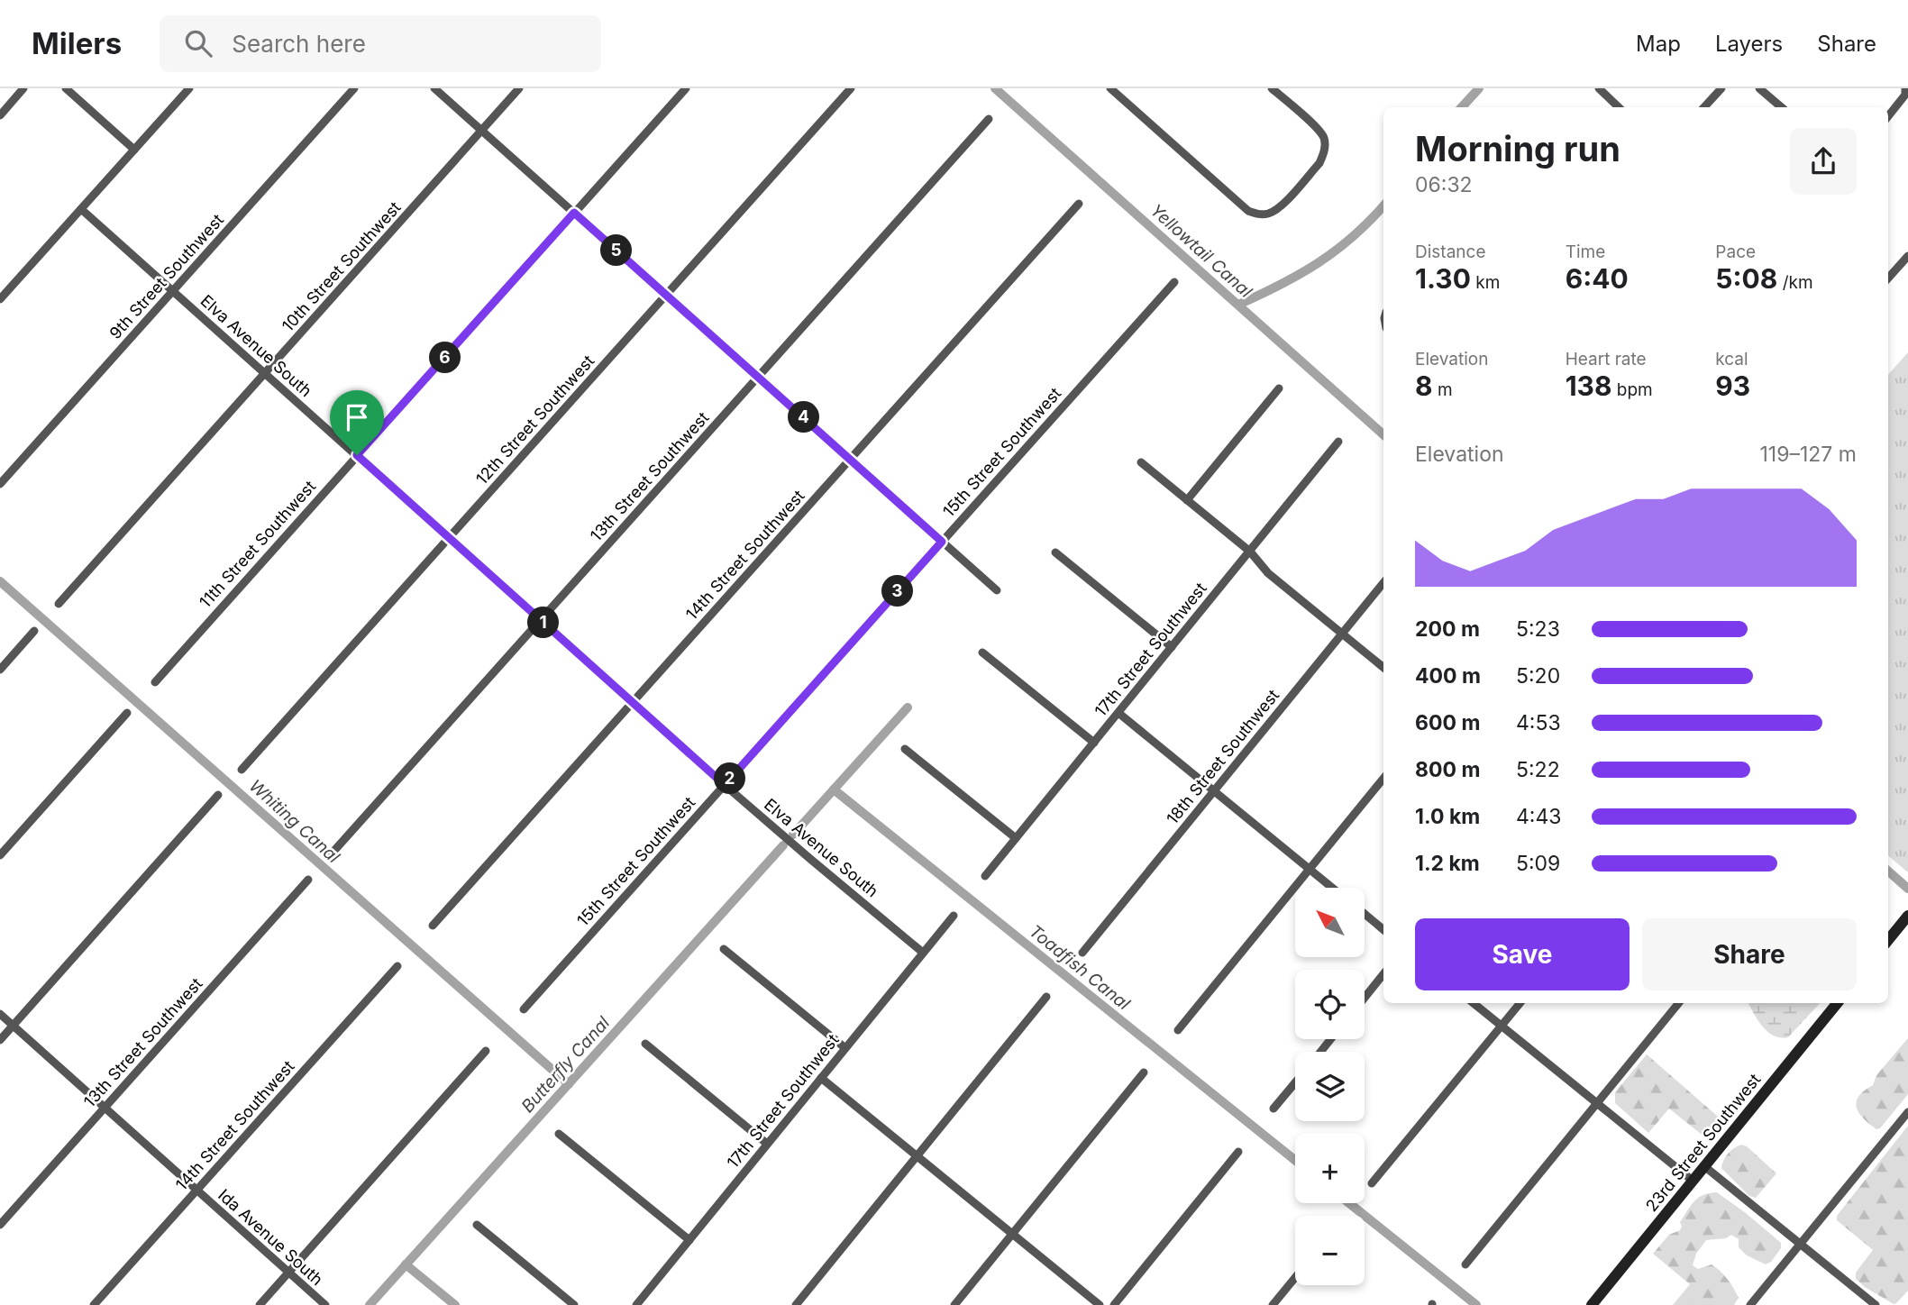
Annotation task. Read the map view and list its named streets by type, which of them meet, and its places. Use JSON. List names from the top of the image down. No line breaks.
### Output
{"streets":{"street":["10th Street Southwest","9th Street Southwest","Elva Avenue South","12th Street Southwest","15th Street Southwest","13th Street Southwest","11th Street Southwest","14th Street Southwest","17th Street Southwest","18th Street Southwest","23rd Street Southwest","Ida Avenue South"]},"crossings":[["10th Street Southwest","Elva Avenue South"],["9th Street Southwest","Elva Avenue South"],["Elva Avenue South","12th Street Southwest"],["Elva Avenue South","15th Street Southwest"],["Elva Avenue South","13th Street Southwest"],["Elva Avenue South","11th Street Southwest"],["Elva Avenue South","14th Street Southwest"],["Elva Avenue South","17th Street Southwest"],["13th Street Southwest","Ida Avenue South"],["14th Street Southwest","Ida Avenue South"]],"water":["Yellowtail Canal","Whiting Canal","Toadfish Canal","Butterfly Canal"],"north":"top left","page":{"header":"Milers","search":"Search here","nav":["Map","Layers","Share"],"heading":["Morning run","06:32"],"stats":[["Distance","1.30 km"],["Time","6:40"],["Pace","5:08 /km"],["Elevation","8 m"],["Heart rate","138 bpm"],["kcal","93"]],"pins":["5","6","4","3","1","2"],"chart":["Elevation","119–127 m"],"list":[{"name":"200 m","note":"5:23"},{"name":"400 m","note":"5:20"},{"name":"600 m","note":"4:53"},{"name":"800 m","note":"5:22"},{"name":"1.0 km","note":"4:43"},{"name":"1.2 km","note":"5:09"}],"map_buttons":["+","−"],"buttons":["Save","Share"]}}
